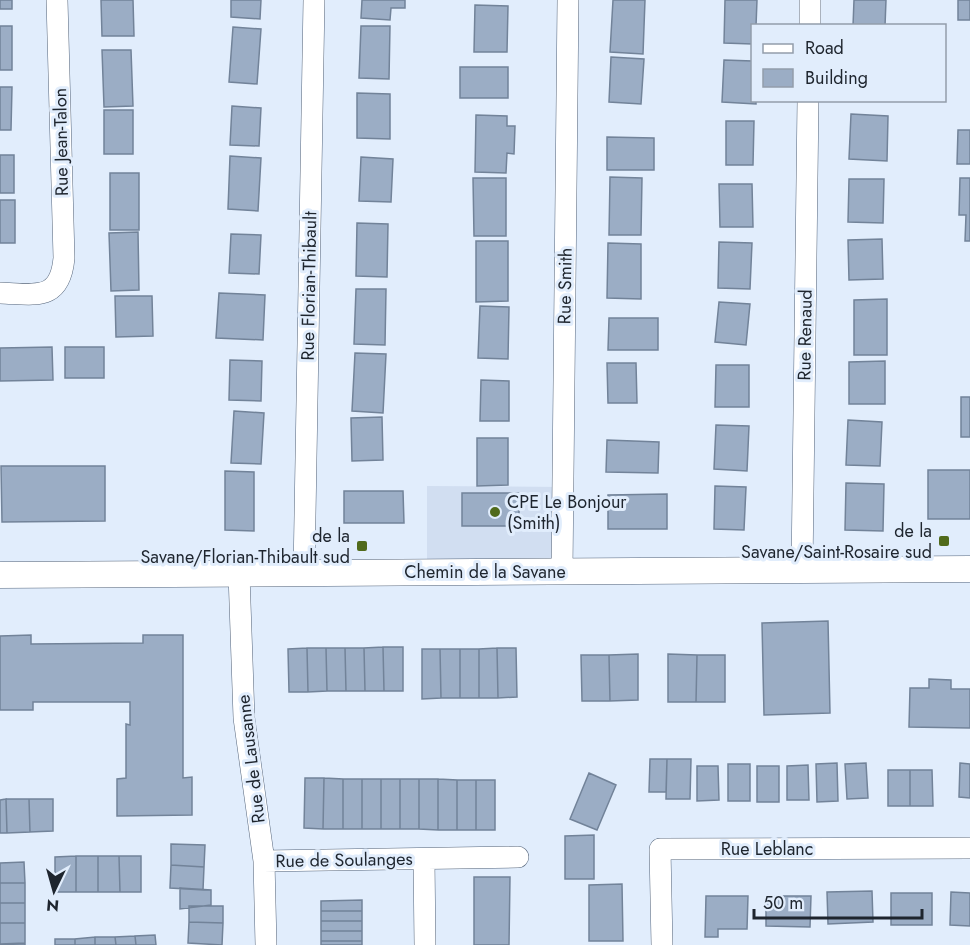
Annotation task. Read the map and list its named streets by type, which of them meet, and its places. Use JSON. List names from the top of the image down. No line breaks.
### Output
{"streets":{"street":["Rue Jean-Talon","Rue Florian-Thibault","Rue Smith","Rue Renaud","Chemin de la Savane","Rue de Lausanne","Rue Leblanc","Rue de Soulanges"]},"crossings":[["Rue Florian-Thibault","Chemin de la Savane"],["Rue Smith","Chemin de la Savane"],["Rue Renaud","Chemin de la Savane"],["Chemin de la Savane","Rue de Lausanne"],["Rue de Lausanne","Rue de Soulanges"]],"places":{"other":["CPE Le Bonjour (Smith)"],"transit":["de la Savane/Saint-Rosaire sud","de la Savane/Florian-Thibault sud"]},"legend":["Road","Building"],"scale_bar":"50 m","north":"bottom"}
